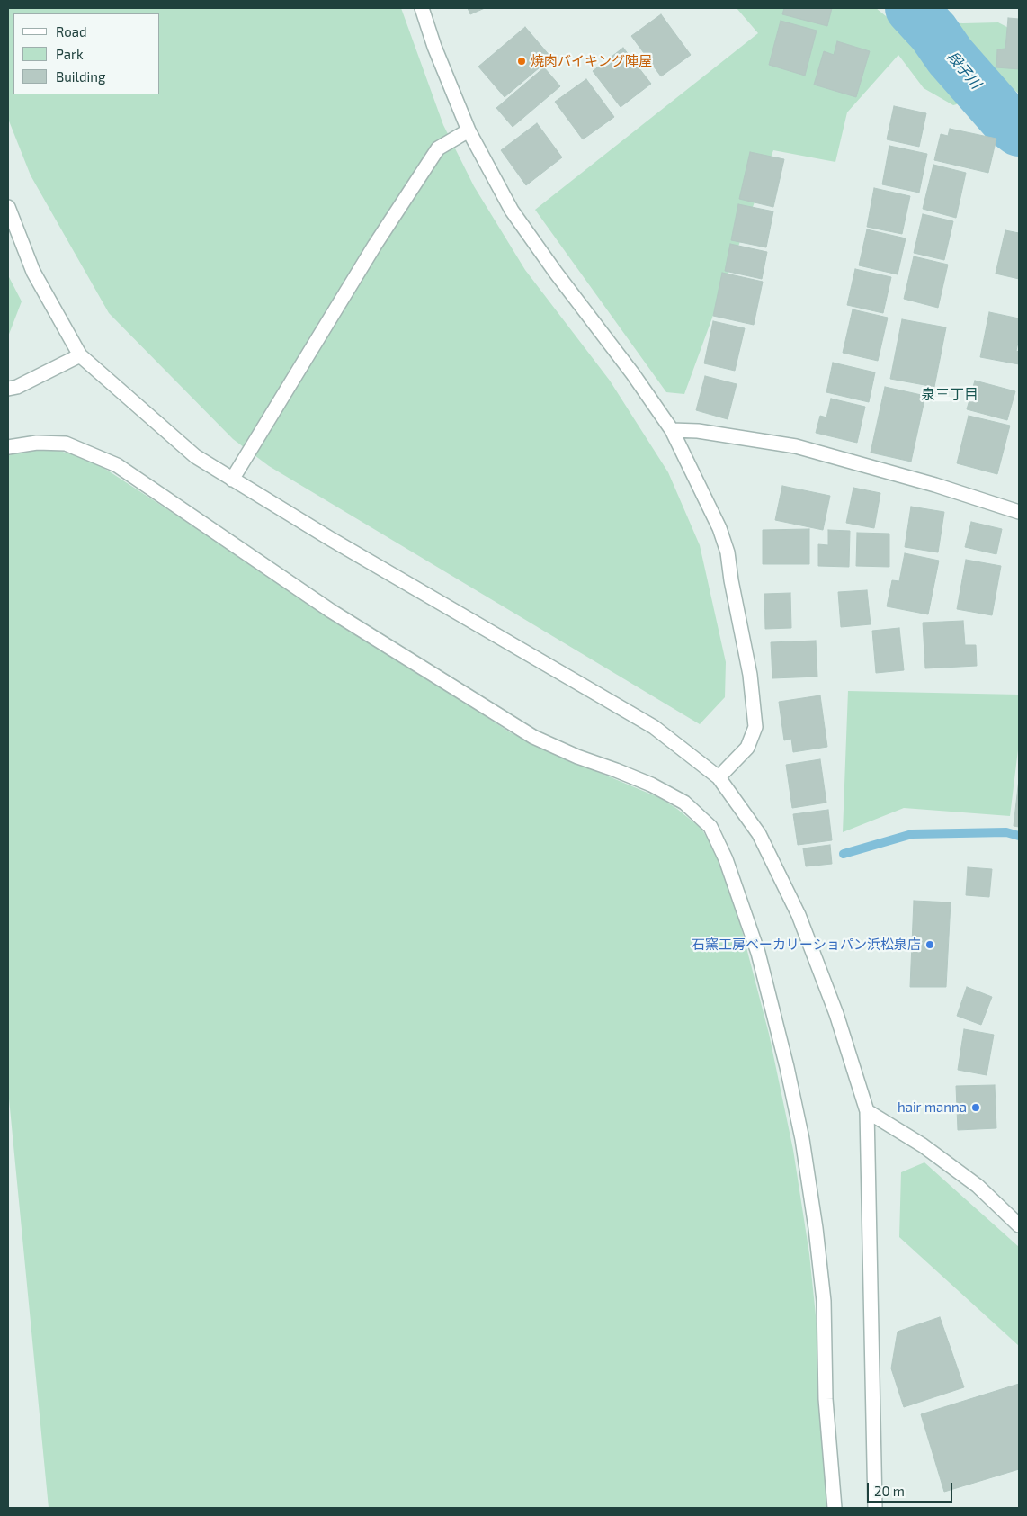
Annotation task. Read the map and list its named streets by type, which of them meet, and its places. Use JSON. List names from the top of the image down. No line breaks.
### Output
{"districts":["泉三丁目"],"water":["段子川"],"places":["焼肉バイキング陣屋","石窯工房ベーカリーショパン浜松泉店","hair manna"],"legend":["Road","Park","Building"],"scale_bar":"20 m"}
